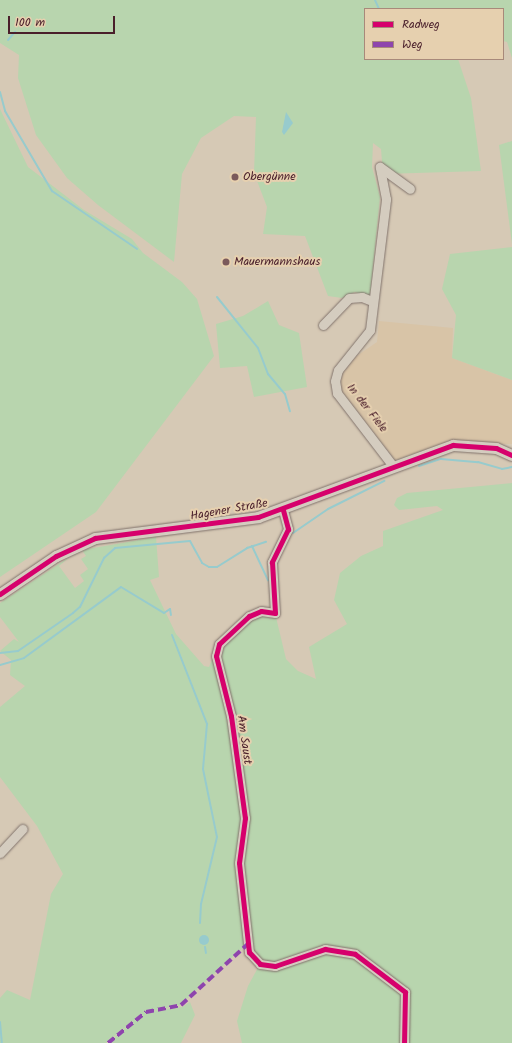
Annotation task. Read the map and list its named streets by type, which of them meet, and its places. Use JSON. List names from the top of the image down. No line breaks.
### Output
{"streets":{"main road":["Hagener Straße"],"street":["In der Fiele","Am Saust"]},"crossings":[["In der Fiele","Hagener Straße"],["Hagener Straße","Am Saust"]],"places":["Obergünne","Mauermannshaus"],"legend":["Radweg","Weg"],"scale_bar":"100 m"}
